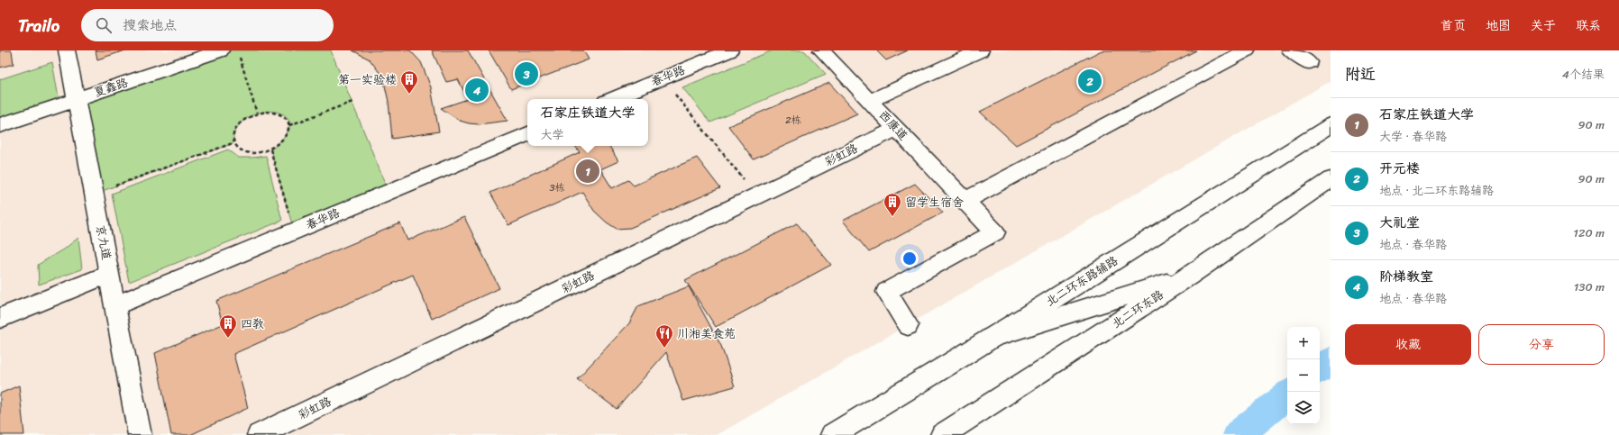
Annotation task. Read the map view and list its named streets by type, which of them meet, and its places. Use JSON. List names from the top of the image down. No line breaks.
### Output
{"streets":{"main road":["春华路","夏鑫路","西康道","彩虹路","京九道","北二环东路辅路","北二环东路"]},"crossings":[["春华路","京九道"],["夏鑫路","京九道"],["西康道","彩虹路"]],"places":{"building":["第一实验楼","留学生宿舍","四教"],"restaurant":["川湘美食苑"]},"house_numbers":["2栋","3栋"],"page":{"header":"Trailo","search":"搜索地点","nav":["首页","地图","关于","联系"],"heading":["附近","4个结果"],"pins":["3","2","4","1"],"list":[{"mark":"1","name":"石家庄铁道大学","note":"大学 · 春华路","value":"90 m"},{"mark":"2","name":"开元楼","note":"地点 · 北二环东路辅路","value":"90 m"},{"mark":"3","name":"大礼堂","note":"地点 · 春华路","value":"120 m"},{"mark":"4","name":"阶梯教室","note":"地点 · 春华路","value":"130 m"}],"popup":["石家庄铁道大学","大学"],"buttons":["收藏","分享"],"map_buttons":["+","−"]}}
